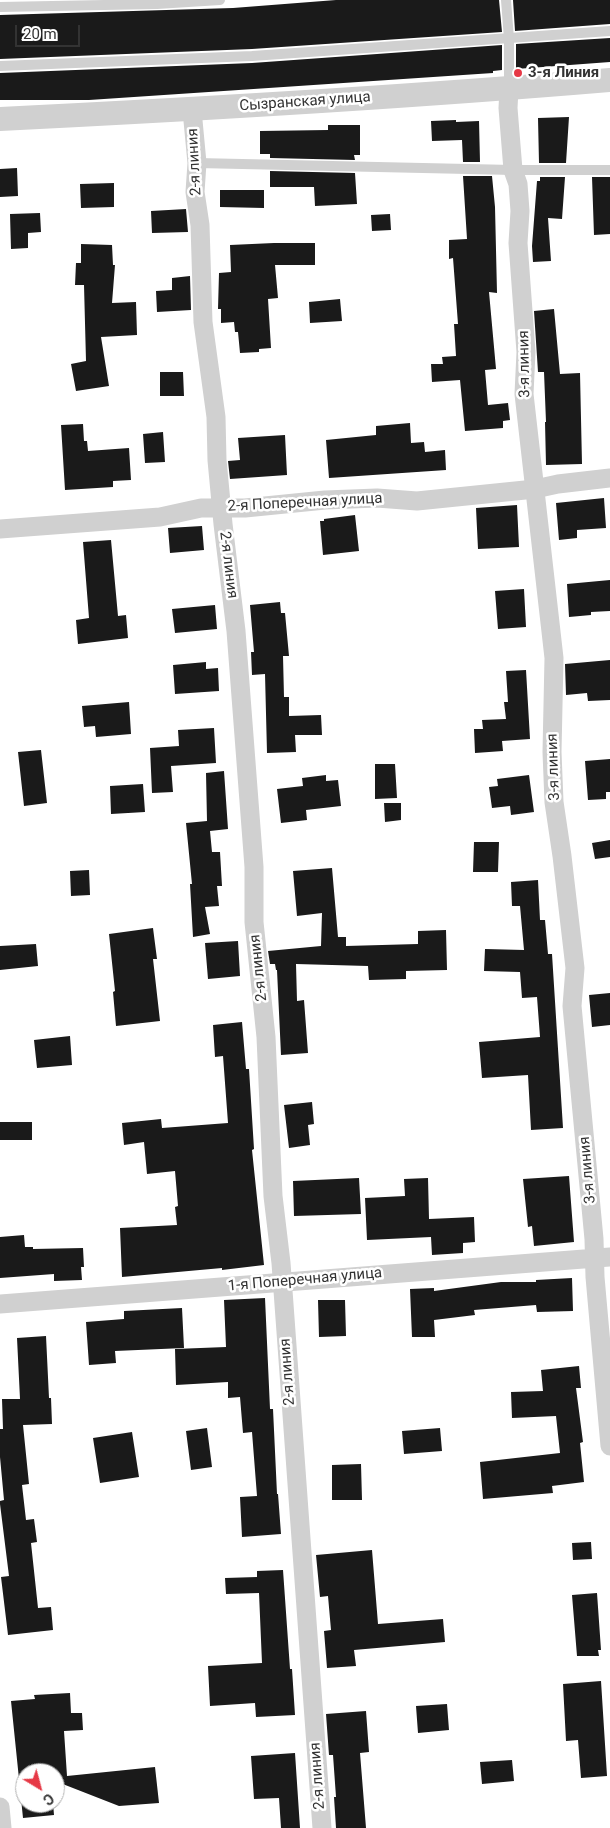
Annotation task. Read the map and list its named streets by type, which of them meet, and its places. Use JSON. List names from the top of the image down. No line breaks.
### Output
{"streets":{"street":["Сызранская улица","2-я линия","3-я линия","2-я Поперечная улица","1-я Поперечная улица"]},"crossings":[["Сызранская улица","2-я линия"],["Сызранская улица","3-я линия"],["2-я линия","2-я Поперечная улица"],["2-я линия","1-я Поперечная улица"],["3-я линия","2-я Поперечная улица"],["3-я линия","1-я Поперечная улица"]],"places":["3-я Линия"],"scale_bar":"20 m","north":"bottom right"}
